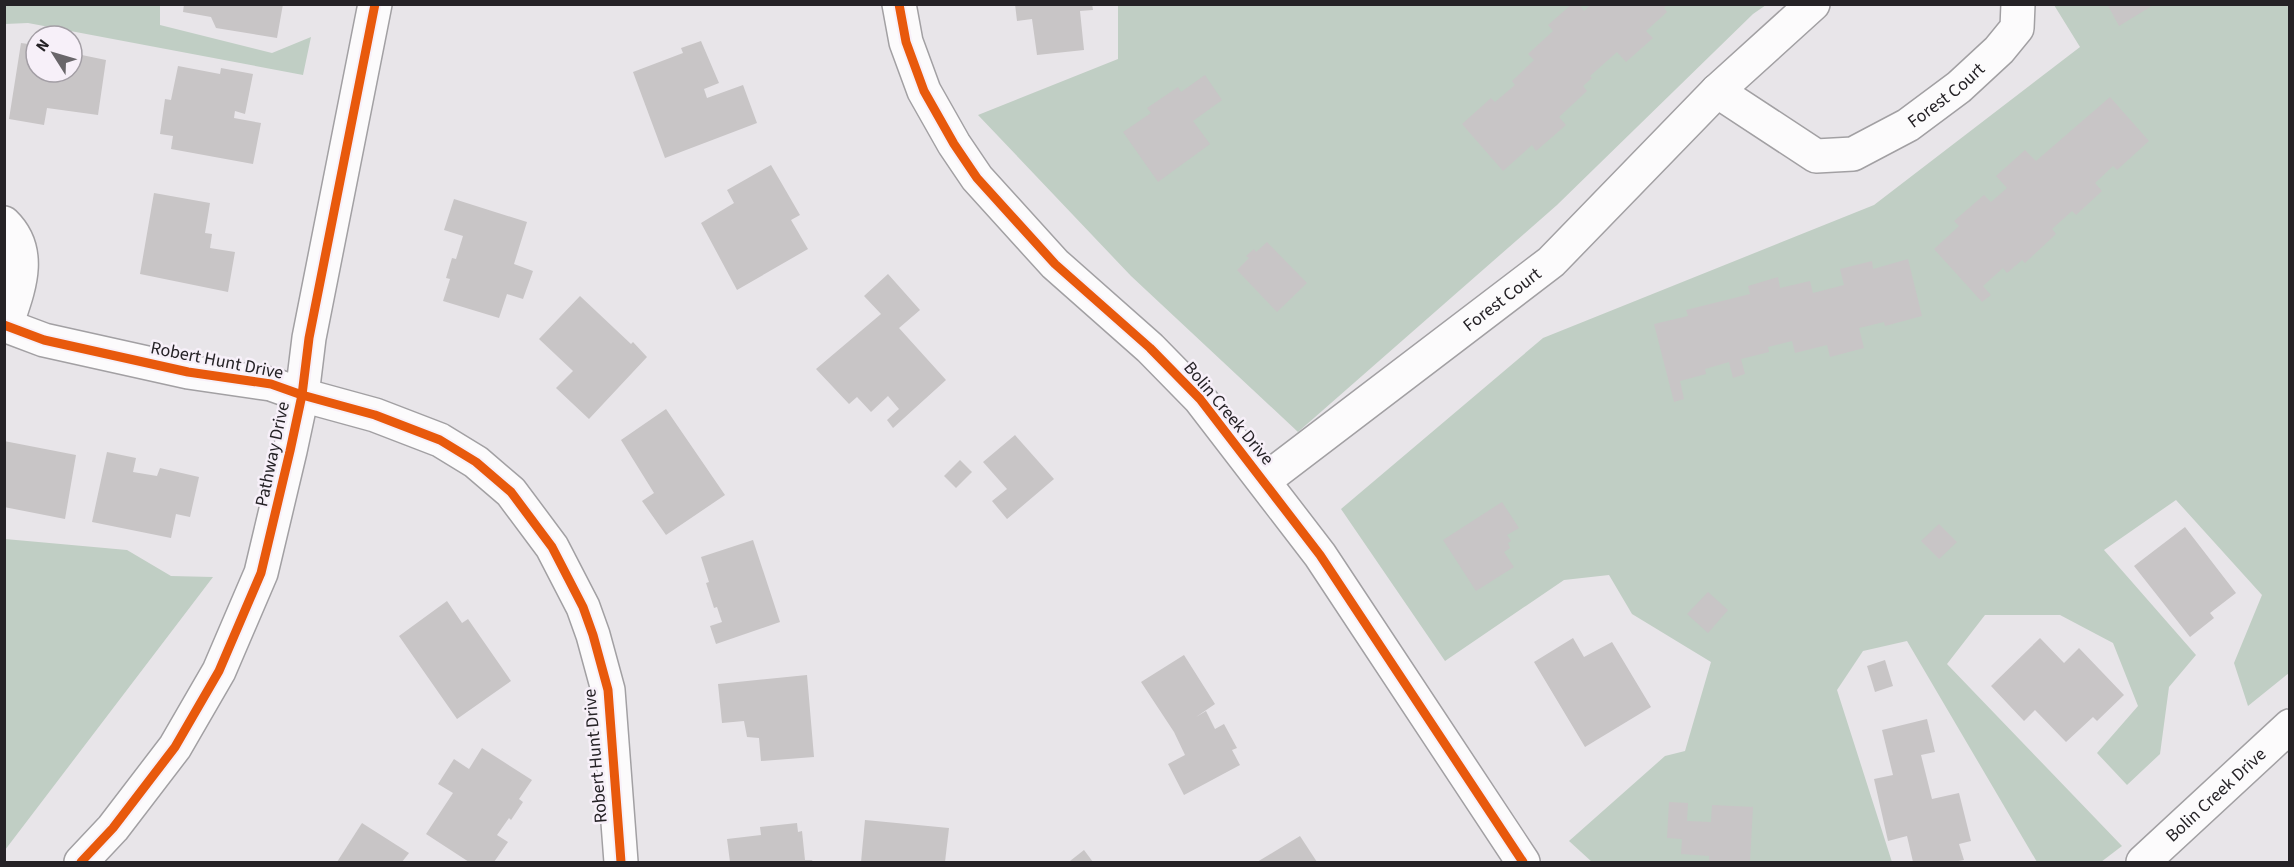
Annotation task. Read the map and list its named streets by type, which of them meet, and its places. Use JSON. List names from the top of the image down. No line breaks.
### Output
{"streets":{"street":["Forest Court","Robert Hunt Drive","Bolin Creek Drive","Pathway Drive"]},"crossings":[["Forest Court","Bolin Creek Drive"],["Robert Hunt Drive","Pathway Drive"]],"north":"top left"}
